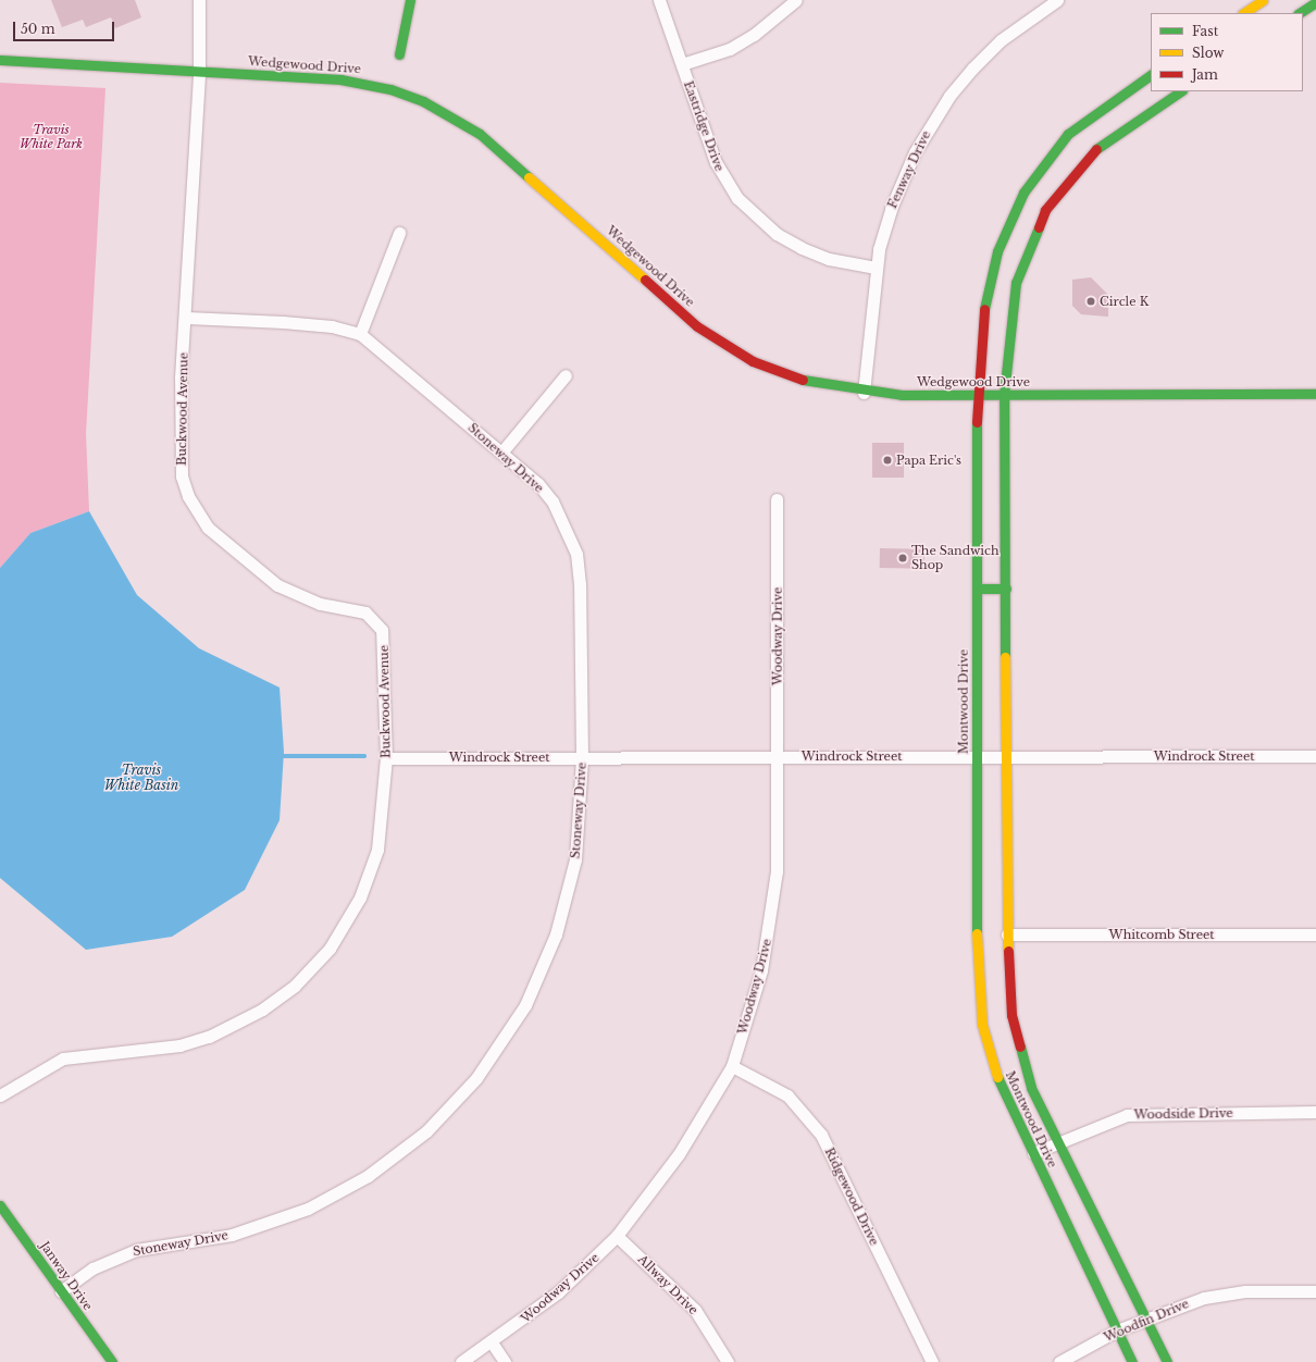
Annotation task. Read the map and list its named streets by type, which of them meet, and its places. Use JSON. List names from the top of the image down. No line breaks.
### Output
{"streets":{"main road":["Wedgewood Drive","Montwood Drive","Janway Drive"],"street":["Eastridge Drive","Fenway Drive","Buckwood Avenue","Stoneway Drive","Woodway Drive","Windrock Street","Whitcomb Street","Woodside Drive","Ridgewood Drive","Allway Drive","Woodfin Drive"]},"crossings":[["Wedgewood Drive","Fenway Drive"],["Wedgewood Drive","Buckwood Avenue"],["Wedgewood Drive","Montwood Drive"],["Eastridge Drive","Fenway Drive"],["Buckwood Avenue","Stoneway Drive"],["Buckwood Avenue","Windrock Street"],["Stoneway Drive","Windrock Street"],["Stoneway Drive","Janway Drive"],["Woodway Drive","Windrock Street"],["Woodway Drive","Ridgewood Drive"],["Woodway Drive","Allway Drive"],["Montwood Drive","Windrock Street"],["Montwood Drive","Whitcomb Street"],["Montwood Drive","Woodside Drive"],["Montwood Drive","Woodfin Drive"]],"water":["Travis White Basin"],"parks":["Travis White Park"],"places":["Circle K","Papa Eric's","The Sandwich Shop"],"legend":["Fast","Slow","Jam"],"scale_bar":"50 m"}
